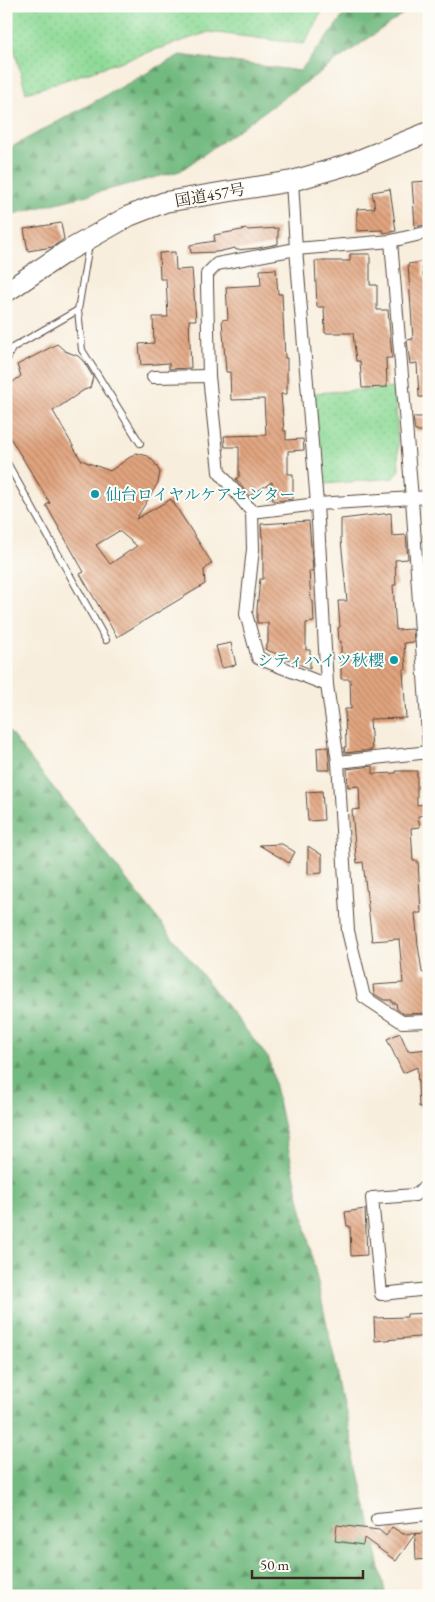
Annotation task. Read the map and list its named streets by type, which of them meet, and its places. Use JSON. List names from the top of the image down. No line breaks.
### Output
{"streets":{"highway":["国道457号"]},"places":["仙台ロイヤルケアセンター","シティハイツ秋櫻"],"scale_bar":"50 m"}
